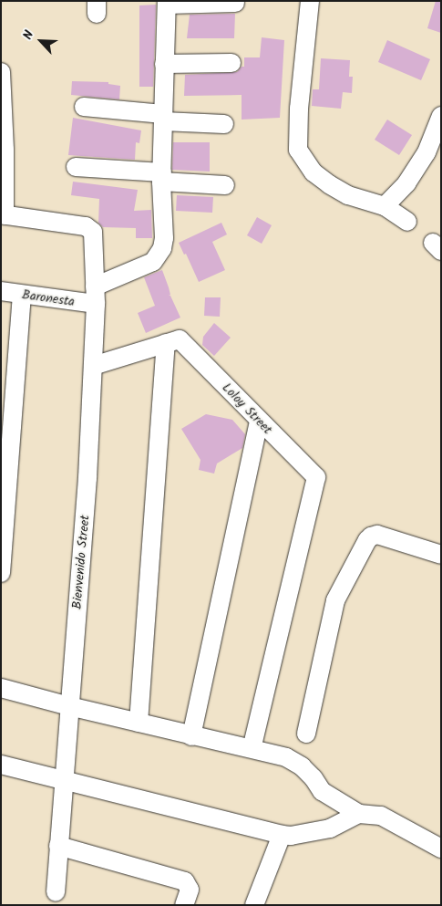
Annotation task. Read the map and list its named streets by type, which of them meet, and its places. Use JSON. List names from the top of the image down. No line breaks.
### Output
{"streets":{"street":["Baronesta","Loloy Street","Bienvenido Street"]},"crossings":[["Baronesta","Bienvenido Street"]],"north":"top left"}
